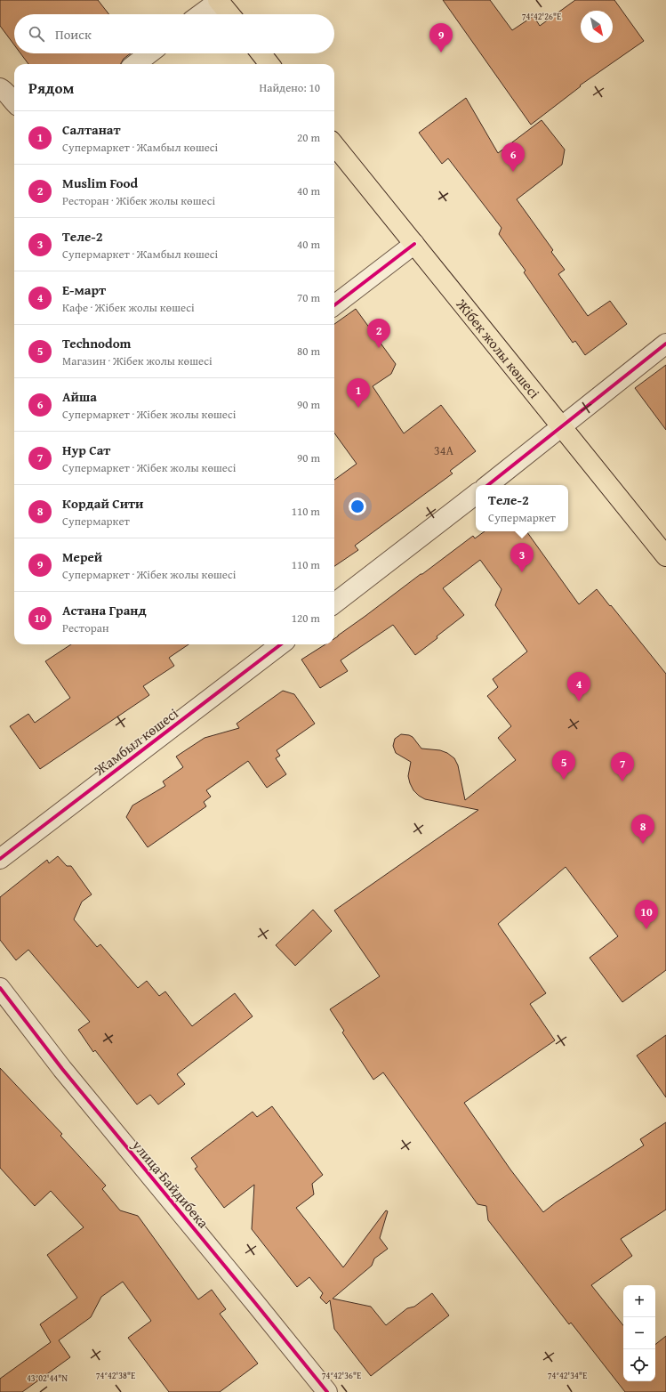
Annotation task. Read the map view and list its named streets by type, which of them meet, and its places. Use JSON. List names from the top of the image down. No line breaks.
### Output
{"streets":{"highway":["Жібек жолы көшесі"],"street":["Жамбыл көшесі","улица Байдибека"]},"house_numbers":["34А"],"north":"bottom right","page":{"search":"Поиск","pins":["9","6","2","1","3","4","5","7","8","10"],"heading":["Рядом","Найдено: 10"],"list":[{"mark":"1","name":"Салтанат","note":"Супермаркет · Жамбыл көшесі","value":"20 m"},{"mark":"2","name":"Muslim Food","note":"Ресторан · Жібек жолы көшесі","value":"40 m"},{"mark":"3","name":"Теле-2","note":"Супермаркет · Жамбыл көшесі","value":"40 m"},{"mark":"4","name":"Е-март","note":"Кафе · Жібек жолы көшесі","value":"70 m"},{"mark":"5","name":"Technodom","note":"Магазин · Жібек жолы көшесі","value":"80 m"},{"mark":"6","name":"Айша","note":"Супермаркет · Жібек жолы көшесі","value":"90 m"},{"mark":"7","name":"Нур Сат","note":"Супермаркет · Жібек жолы көшесі","value":"90 m"},{"mark":"8","name":"Кордай Сити","note":"Супермаркет","value":"110 m"},{"mark":"9","name":"Мерей","note":"Супермаркет · Жібек жолы көшесі","value":"110 m"},{"mark":"10","name":"Астана Гранд","note":"Ресторан","value":"120 m"}],"popup":["Теле-2","Супермаркет"],"map_buttons":["+","−"]},"coordinates":["74°42'26\"E","74°42'38\"E","74°42'36\"E","74°42'34\"E","43°02'44\"N"]}
